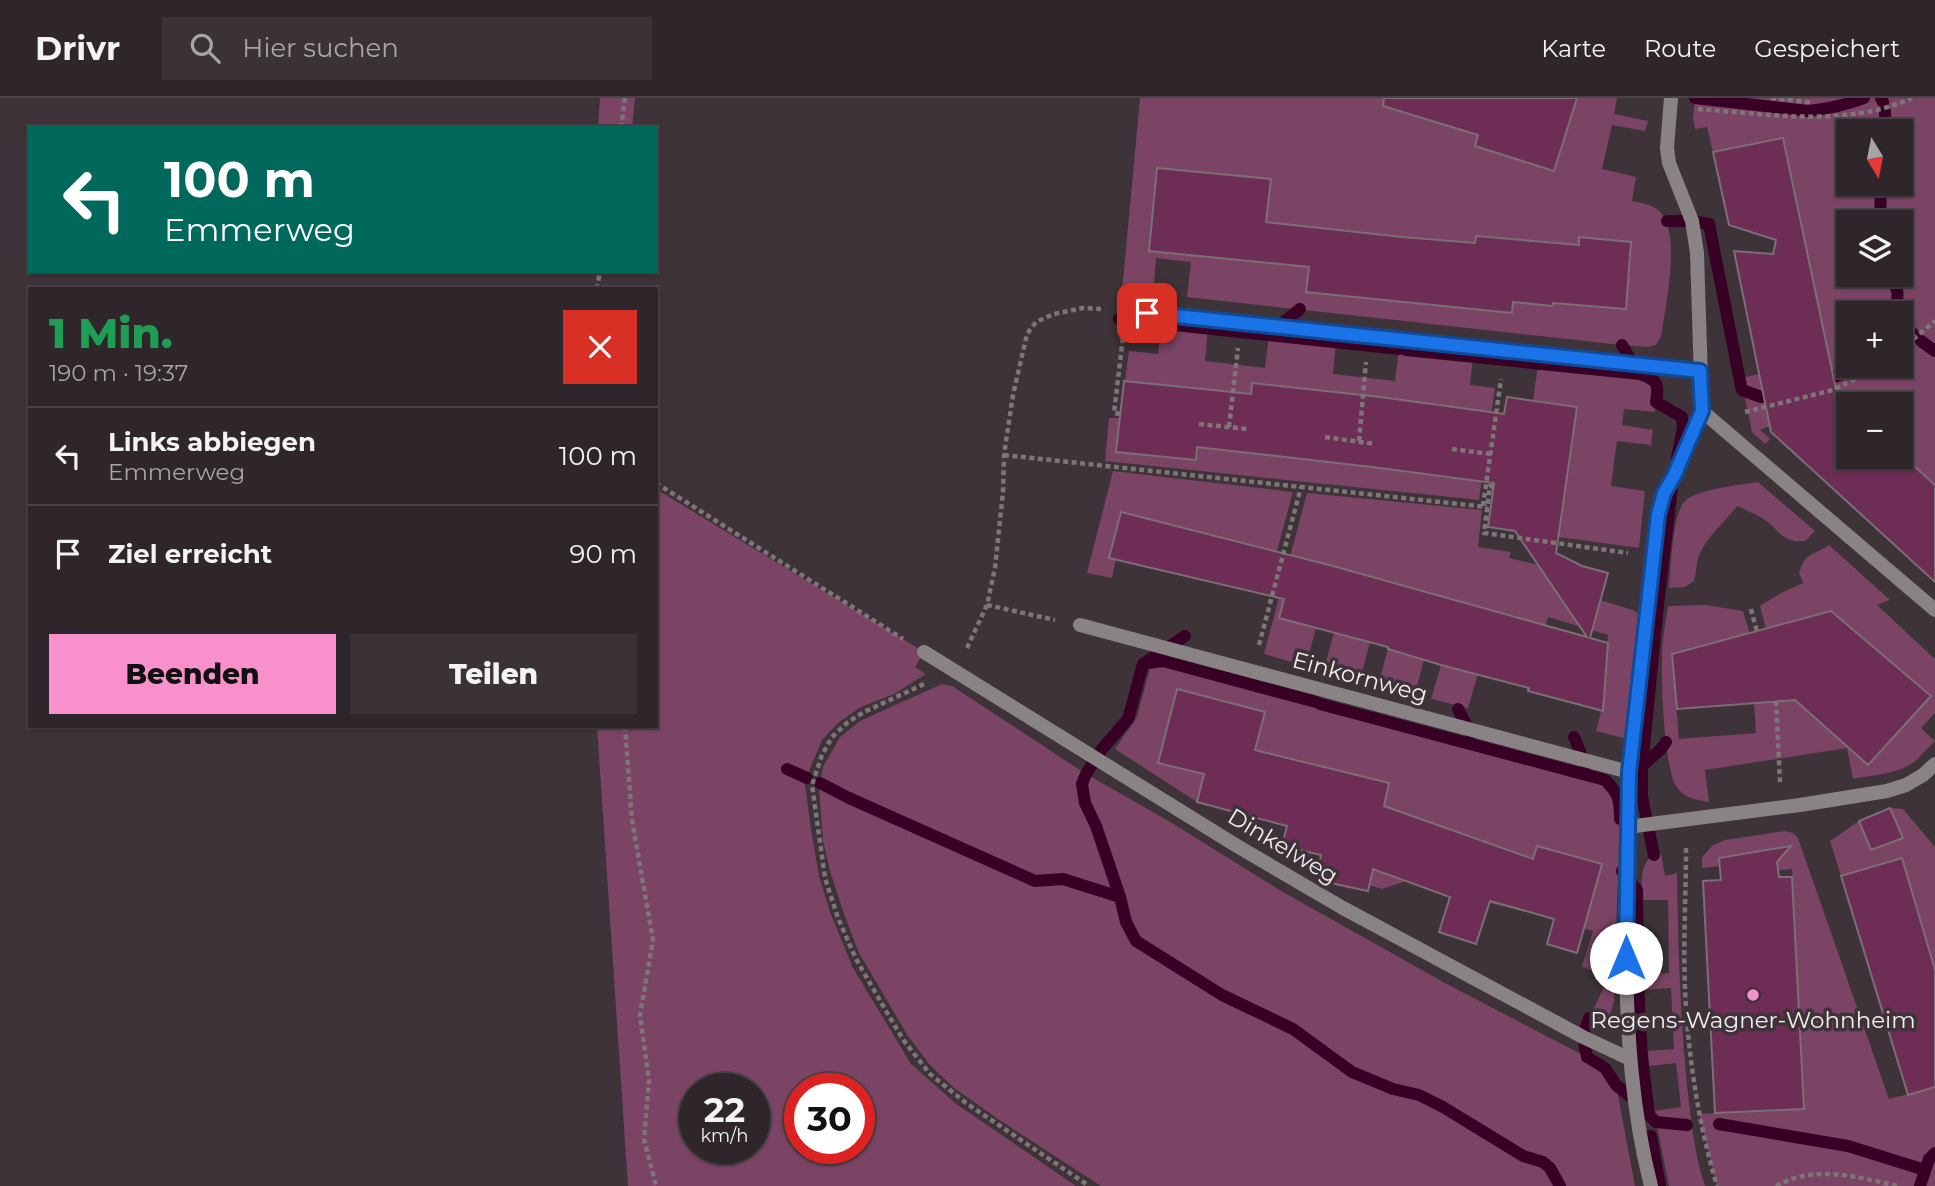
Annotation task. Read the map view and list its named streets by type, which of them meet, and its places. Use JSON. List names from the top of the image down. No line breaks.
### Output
{"streets":{"street":["Einkornweg","Dinkelweg"]},"places":["Regens-Wagner-Wohnheim"],"north":"bottom","page":{"header":"Drivr","search":"Hier suchen","nav":["Karte","Route","Gespeichert"],"map_buttons":["+","−"],"turn":["100 m","Emmerweg"],"heading":["1 Min.","190 m · 19:37"],"list":[{"name":"Links abbiegen","note":"Emmerweg","value":"100 m"},{"name":"Ziel erreicht","value":"90 m"}],"buttons":["Beenden","Teilen"],"speed":"22 km/h","limit":"30"}}
